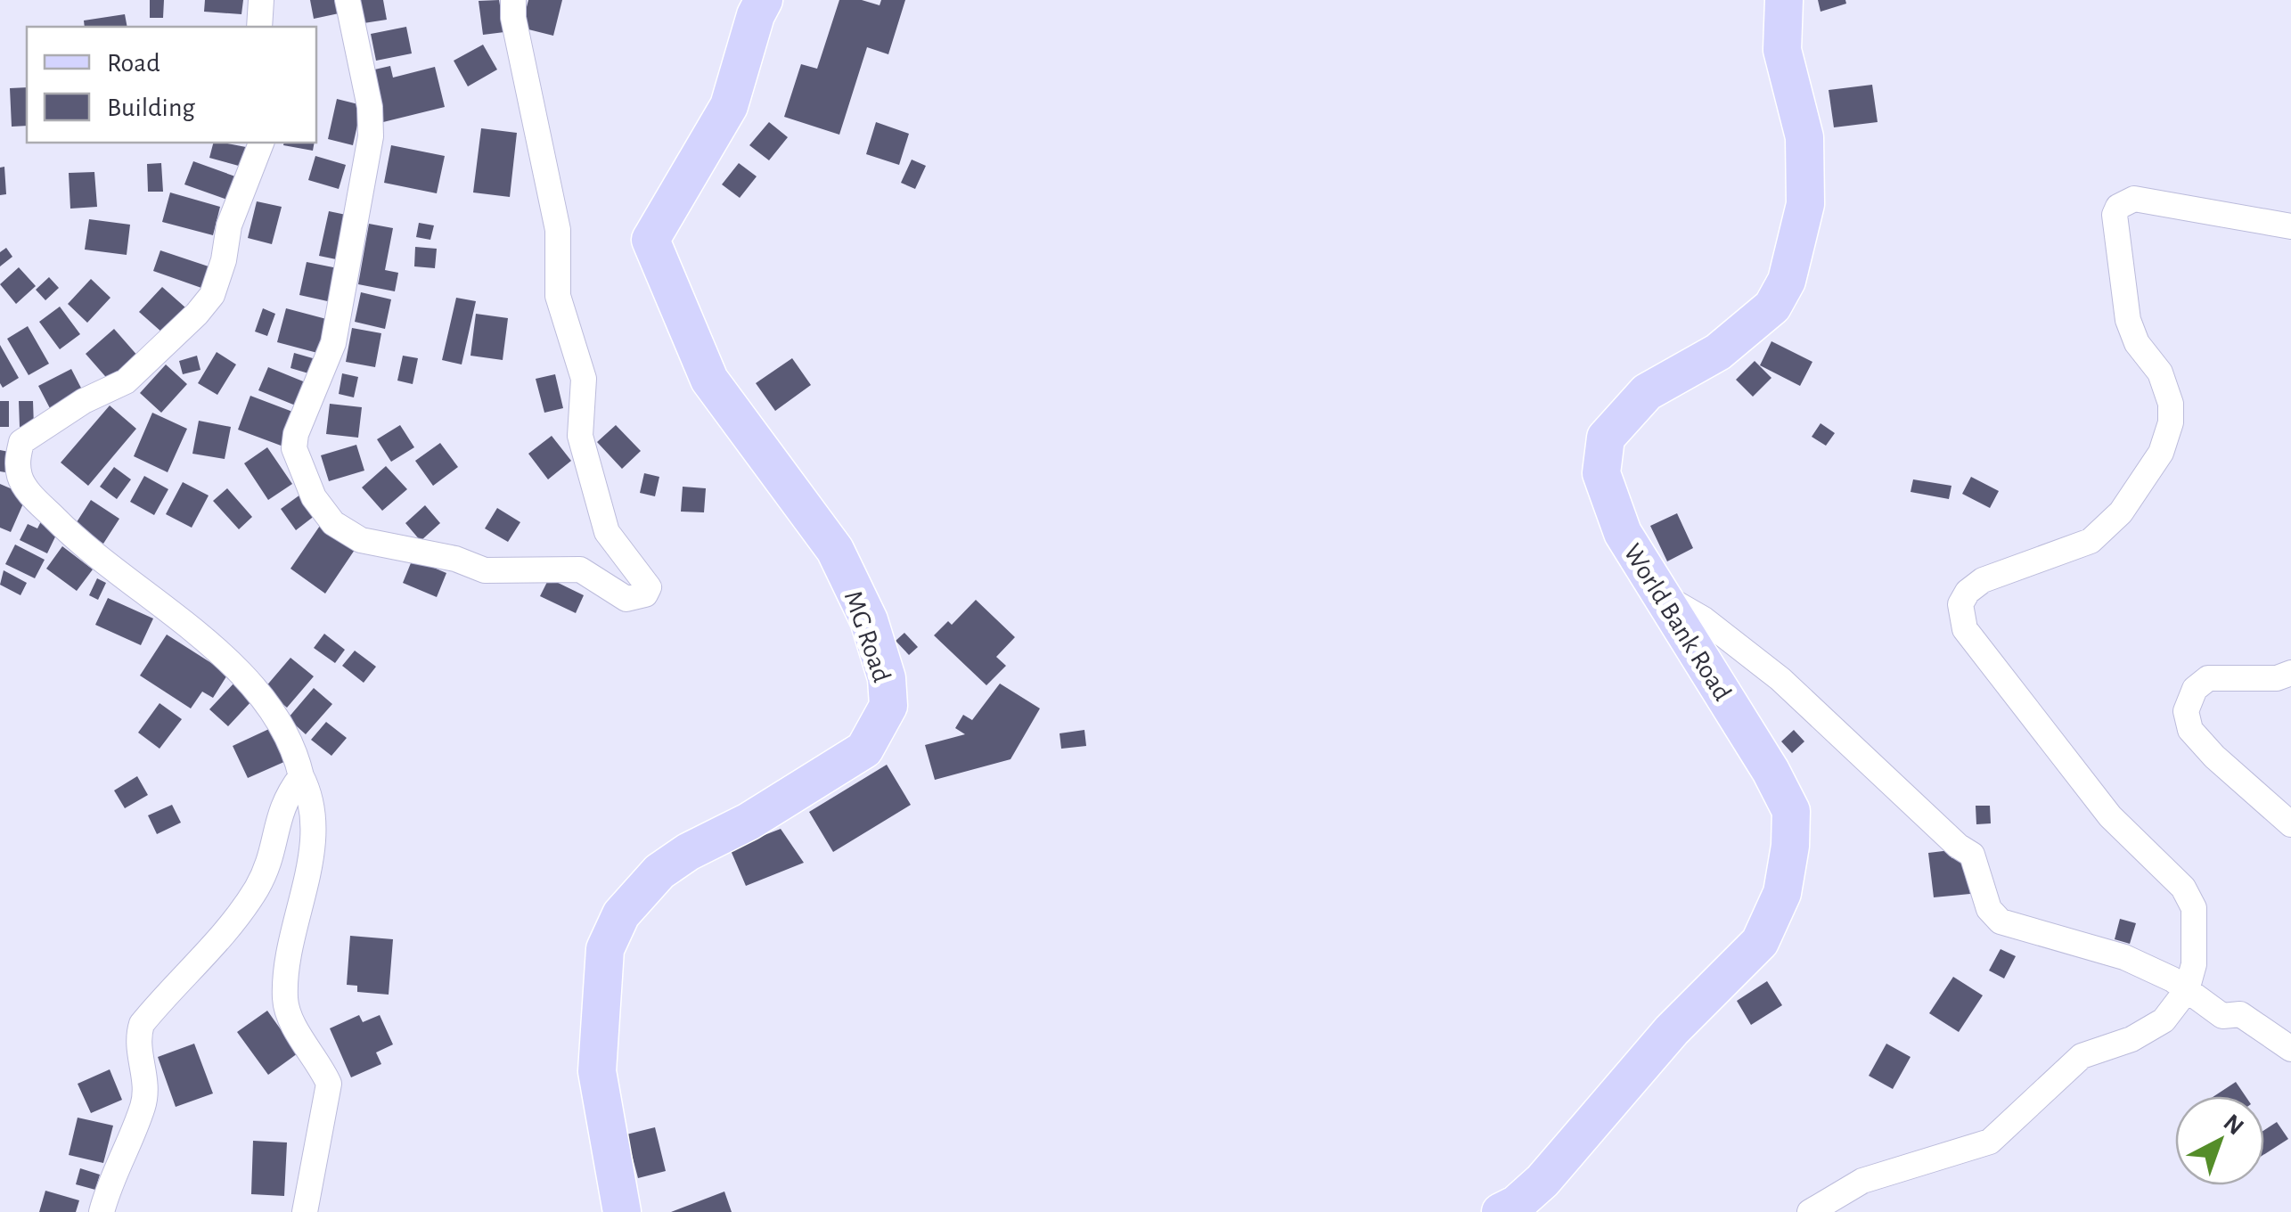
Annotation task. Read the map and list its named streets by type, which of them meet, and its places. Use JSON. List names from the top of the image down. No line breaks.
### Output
{"streets":{"main road":["World Bank Road","MG Road"]},"legend":["Road","Building"],"north":"top right"}
